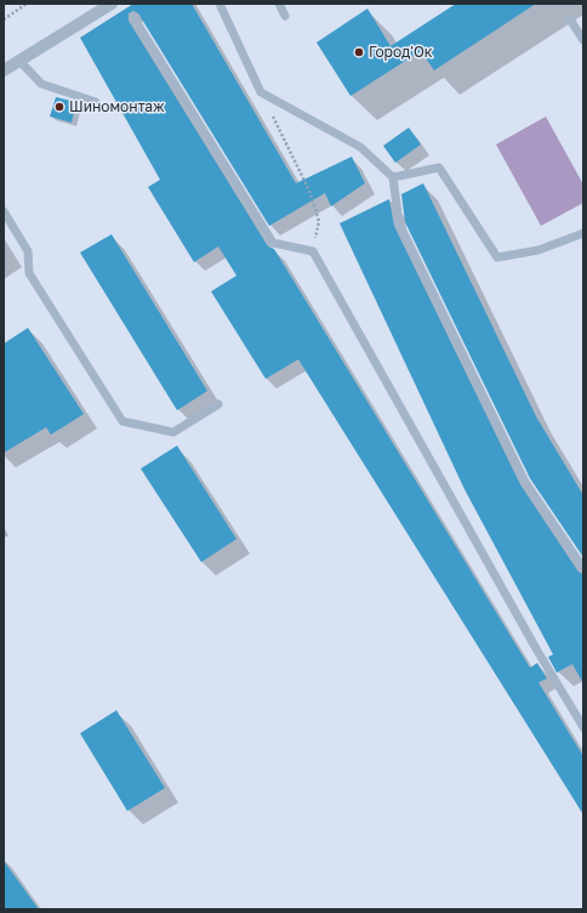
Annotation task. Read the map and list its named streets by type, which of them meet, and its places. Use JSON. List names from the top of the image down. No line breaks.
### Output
{"places":["Город'Ок","Шиномонтаж"]}
